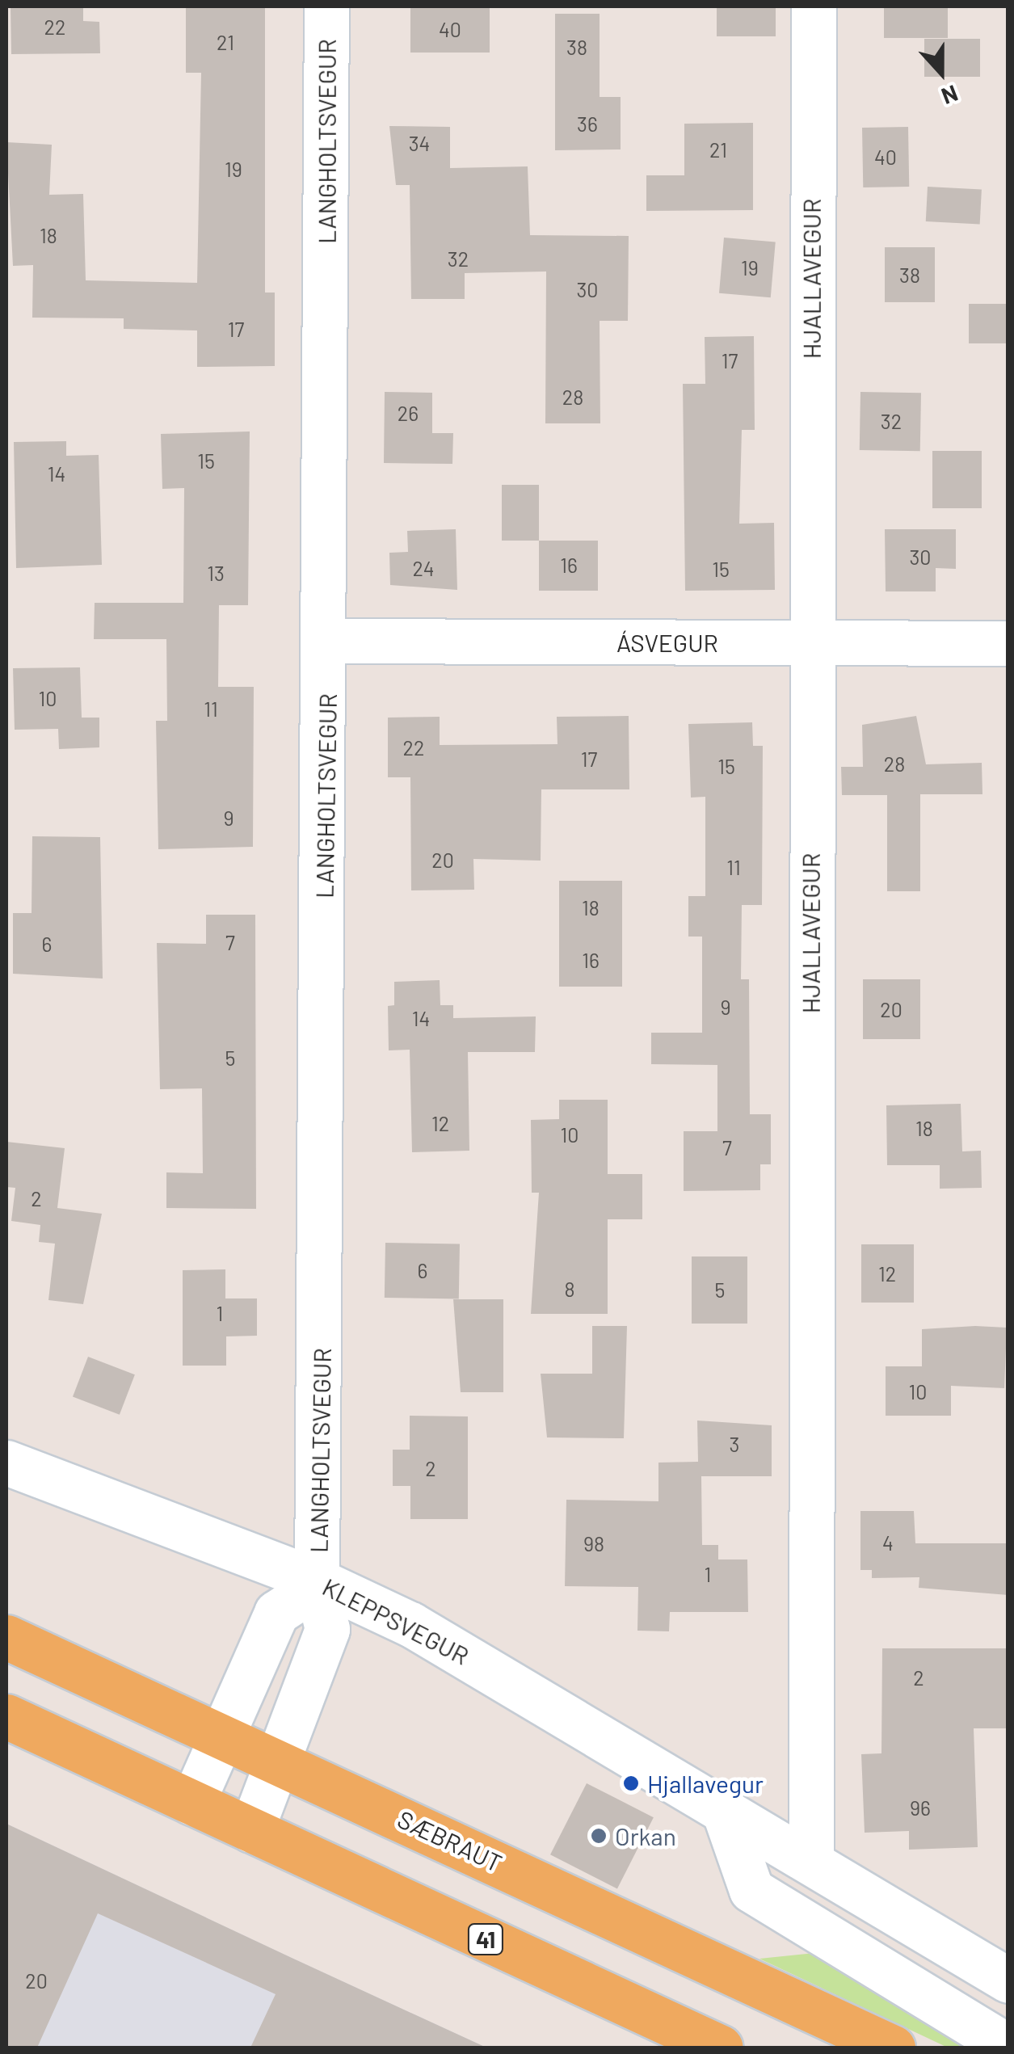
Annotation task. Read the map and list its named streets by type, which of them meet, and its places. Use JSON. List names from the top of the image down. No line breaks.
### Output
{"streets":{"main road":["SÆBRAUT","41"],"street":["LANGHOLTSVEGUR","HJALLAVEGUR","ÁSVEGUR","KLEPPSVEGUR"]},"crossings":[["LANGHOLTSVEGUR","ÁSVEGUR"],["LANGHOLTSVEGUR","KLEPPSVEGUR"],["LANGHOLTSVEGUR","SÆBRAUT"],["LANGHOLTSVEGUR","41"],["HJALLAVEGUR","ÁSVEGUR"],["HJALLAVEGUR","KLEPPSVEGUR"]],"places":["Hjallavegur","Orkan"],"house_numbers":["22","40","21","38","36","34","21","40","19","18","32","19","38","30","17","17","28","26","32","15","14","30","16","24","15","13","10","11","22","17","28","15","9","20","11","18","7","6","16","9","20","14","5","12","18","10","7","2","6","12","8","5","1","10","3","2","4","98","1","2","96","20"],"north":"bottom"}
